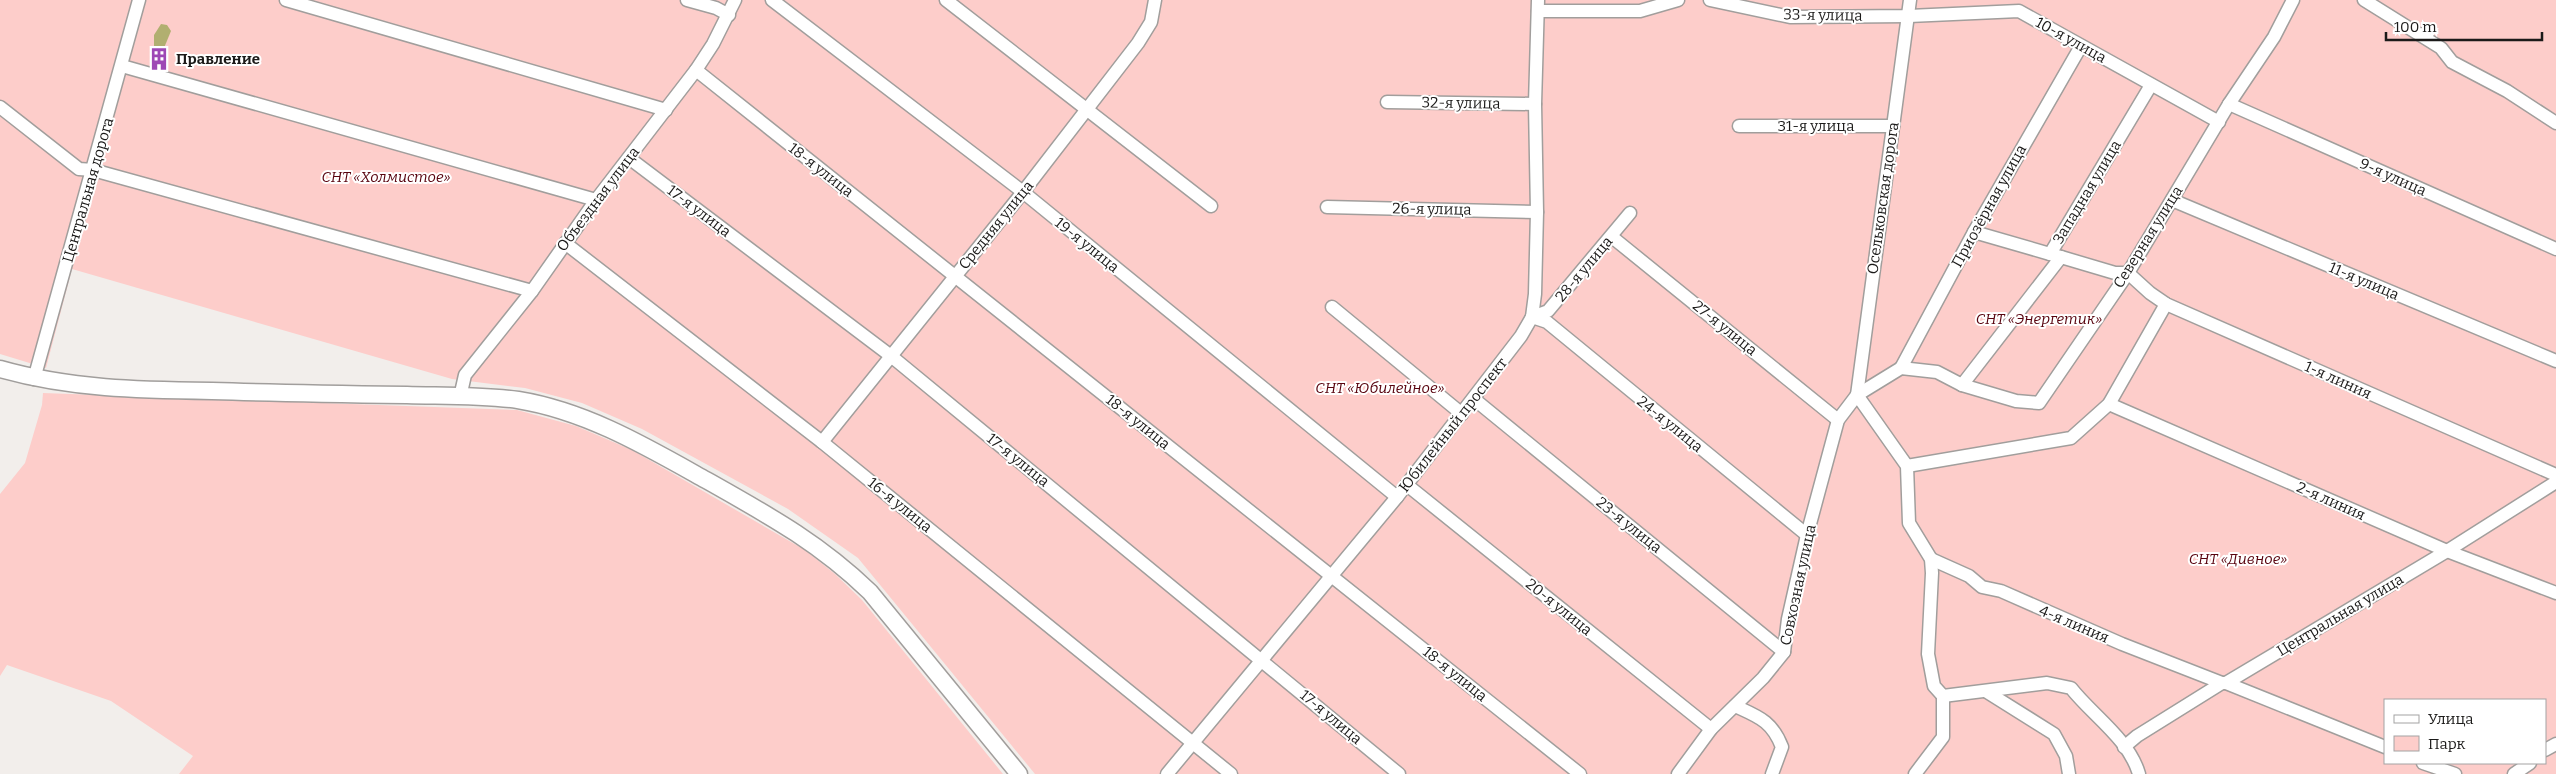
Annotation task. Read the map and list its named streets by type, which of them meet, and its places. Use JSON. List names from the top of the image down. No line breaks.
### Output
{"streets":{"street":["33-я улица","10-я улица","32-я улица","31-я улица","18-я улица","9-я улица","Центральная дорога","Западная улица","Осельковская дорога","Объездная улица","Приозёрная улица","26-я улица","17-я улица","Средняя улица","Северная улица","19-я улица","28-я улица","11-я улица","27-я улица","1-я линия","24-я улица","Юбилейный проспект","2-я линия","16-я улица","23-я улица","Совхозная улица","20-я улица","Центральная улица","4-я линия"]},"crossings":[["33-я улица","10-я улица"],["33-я улица","Осельковская дорога"],["10-я улица","Западная улица"],["10-я улица","Осельковская дорога"],["10-я улица","Приозёрная улица"],["10-я улица","Северная улица"],["32-я улица","Юбилейный проспект"],["31-я улица","Осельковская дорога"],["18-я улица","Объездная улица"],["18-я улица","Средняя улица"],["18-я улица","Юбилейный проспект"],["9-я улица","Северная улица"],["Западная улица","Северная улица"],["Осельковская дорога","Совхозная улица"],["Объездная улица","17-я улица"],["Объездная улица","16-я улица"],["26-я улица","Юбилейный проспект"],["17-я улица","Средняя улица"],["17-я улица","Юбилейный проспект"],["Средняя улица","19-я улица"],["Средняя улица","16-я улица"],["Северная улица","11-я улица"],["Северная улица","1-я линия"],["19-я улица","Юбилейный проспект"],["28-я улица","27-я улица"],["28-я улица","24-я улица"],["28-я улица","Юбилейный проспект"],["27-я улица","Совхозная улица"],["24-я улица","Юбилейный проспект"],["24-я улица","Совхозная улица"],["Юбилейный проспект","16-я улица"],["Юбилейный проспект","23-я улица"],["Юбилейный проспект","20-я улица"],["2-я линия","Центральная улица"],["23-я улица","Совхозная улица"],["Совхозная улица","20-я улица"],["Центральная улица","4-я линия"]],"parks":["СНТ «Холмистое»","СНТ «Энергетик»","СНТ «Юбилейное»","СНТ «Дивное»"],"places":{"building":["Правление"]},"legend":["Улица","Парк"],"scale_bar":"100 m"}
